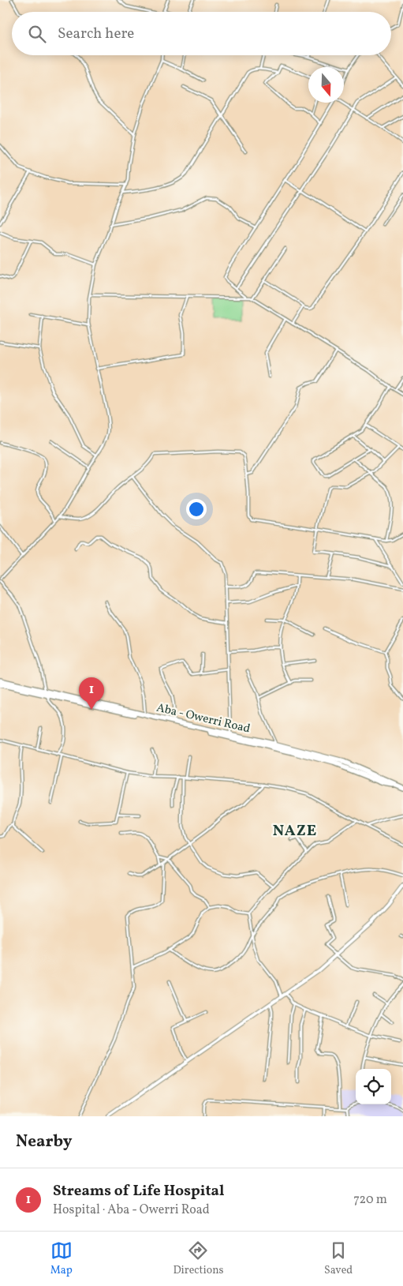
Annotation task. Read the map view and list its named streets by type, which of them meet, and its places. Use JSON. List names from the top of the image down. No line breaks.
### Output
{"streets":{"highway":["Aba - Owerri Road"]},"districts":["NAZE"],"north":"bottom","page":{"search":"Search here","pins":"1","heading":"Nearby","list":[{"mark":"1","name":"Streams of Life Hospital","note":"Hospital · Aba - Owerri Road","value":"720 m"}],"nav":["Map","Directions","Saved"]}}
